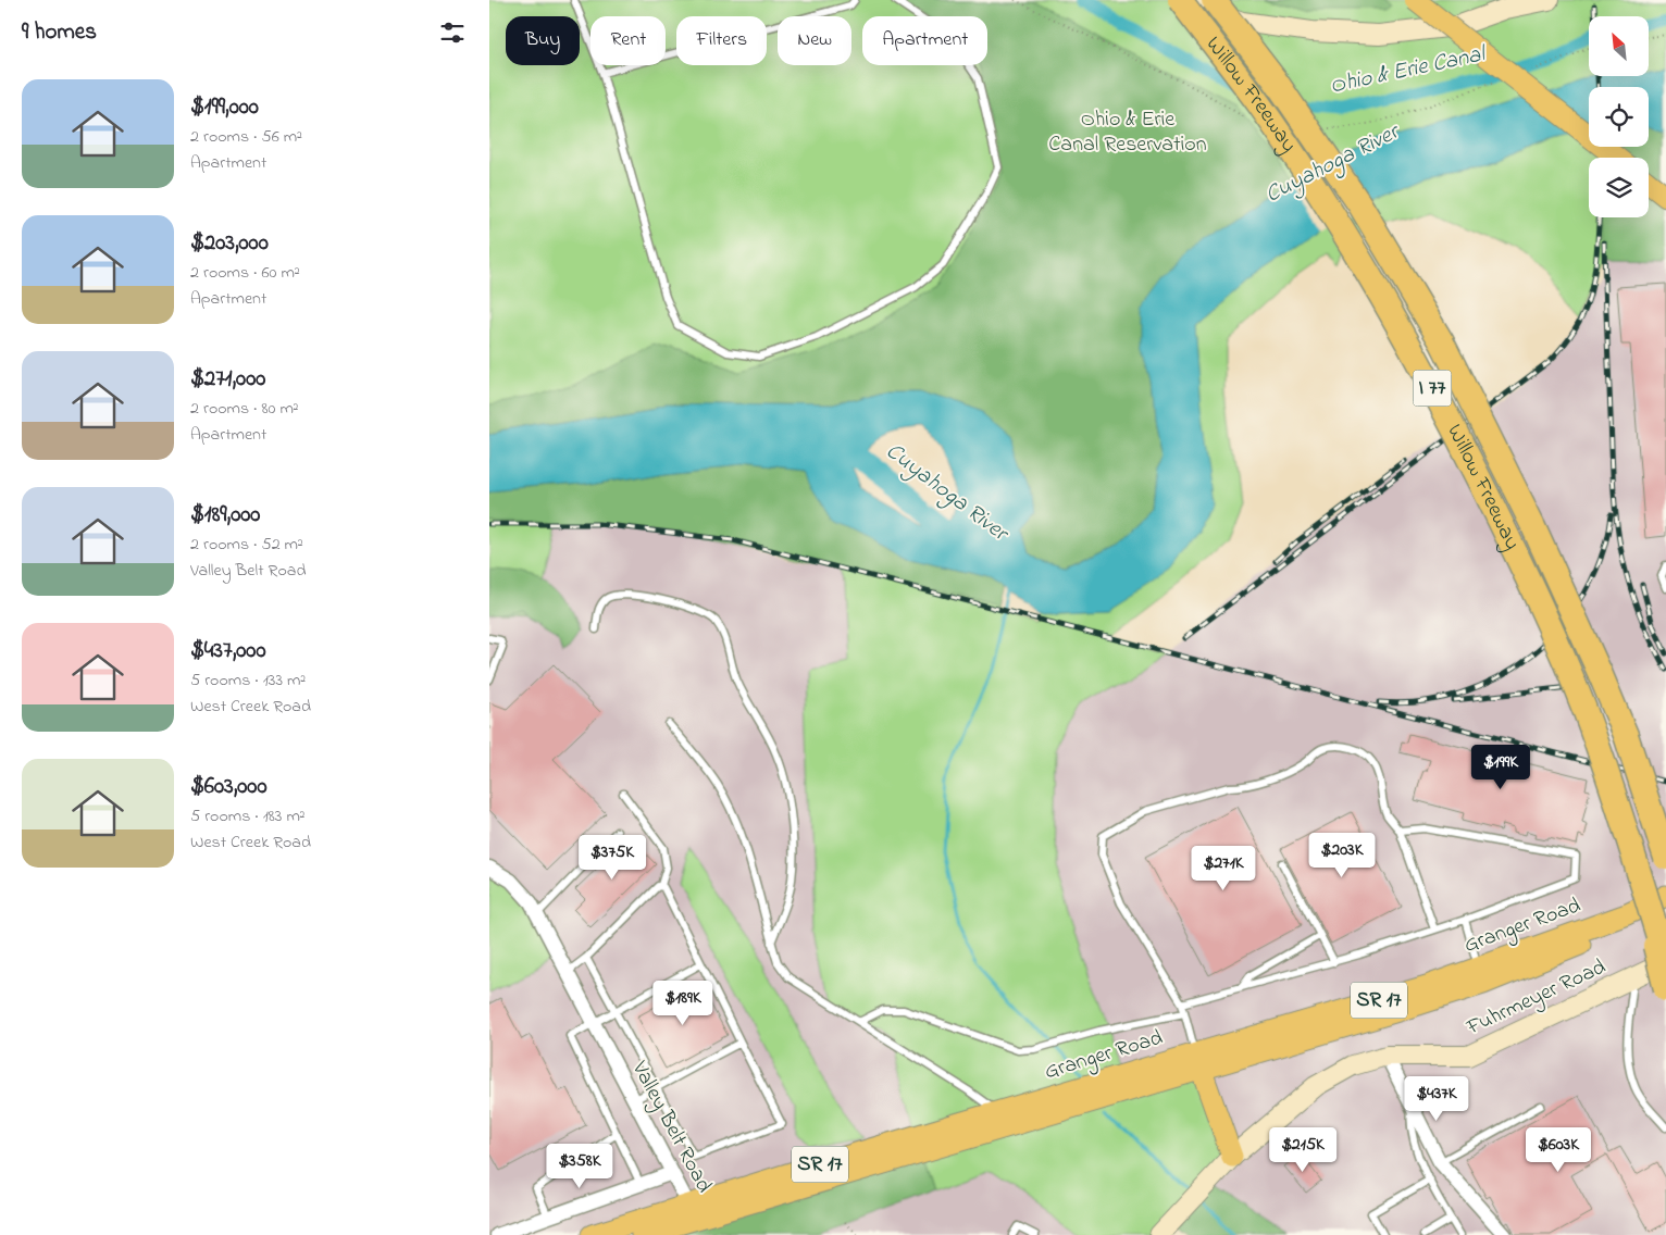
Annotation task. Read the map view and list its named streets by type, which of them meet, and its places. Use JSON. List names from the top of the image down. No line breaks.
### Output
{"streets":{"highway":["Willow Freeway","I 77"],"main road":["Granger Road","SR 17"],"street":["Fuhrmeyer Road","Valley Belt Road"]},"crossings":[["Willow Freeway","Fuhrmeyer Road"],["Granger Road","Valley Belt Road"]],"water":["Ohio & Erie Canal","Cuyahoga River"],"parks":["Ohio & Erie Canal Reservation"],"north":"top left","page":{"heading":"9 homes","chip":["Buy","Rent","Filters","New","Apartment"],"list":[{"name":"$199,000","note":"2 rooms · 56 m² · Apartment"},{"name":"$203,000","note":"2 rooms · 60 m² · Apartment"},{"name":"$271,000","note":"2 rooms · 80 m² · Apartment"},{"name":"$189,000","note":"2 rooms · 52 m² · Valley Belt Road"},{"name":"$437,000","note":"5 rooms · 133 m² · West Creek Road"},{"name":"$603,000","note":"5 rooms · 183 m² · West Creek Road"}],"price":["$199K","$203K","$375K","$271K","$189K","$437K","$215K","$603K","$358K"]}}
